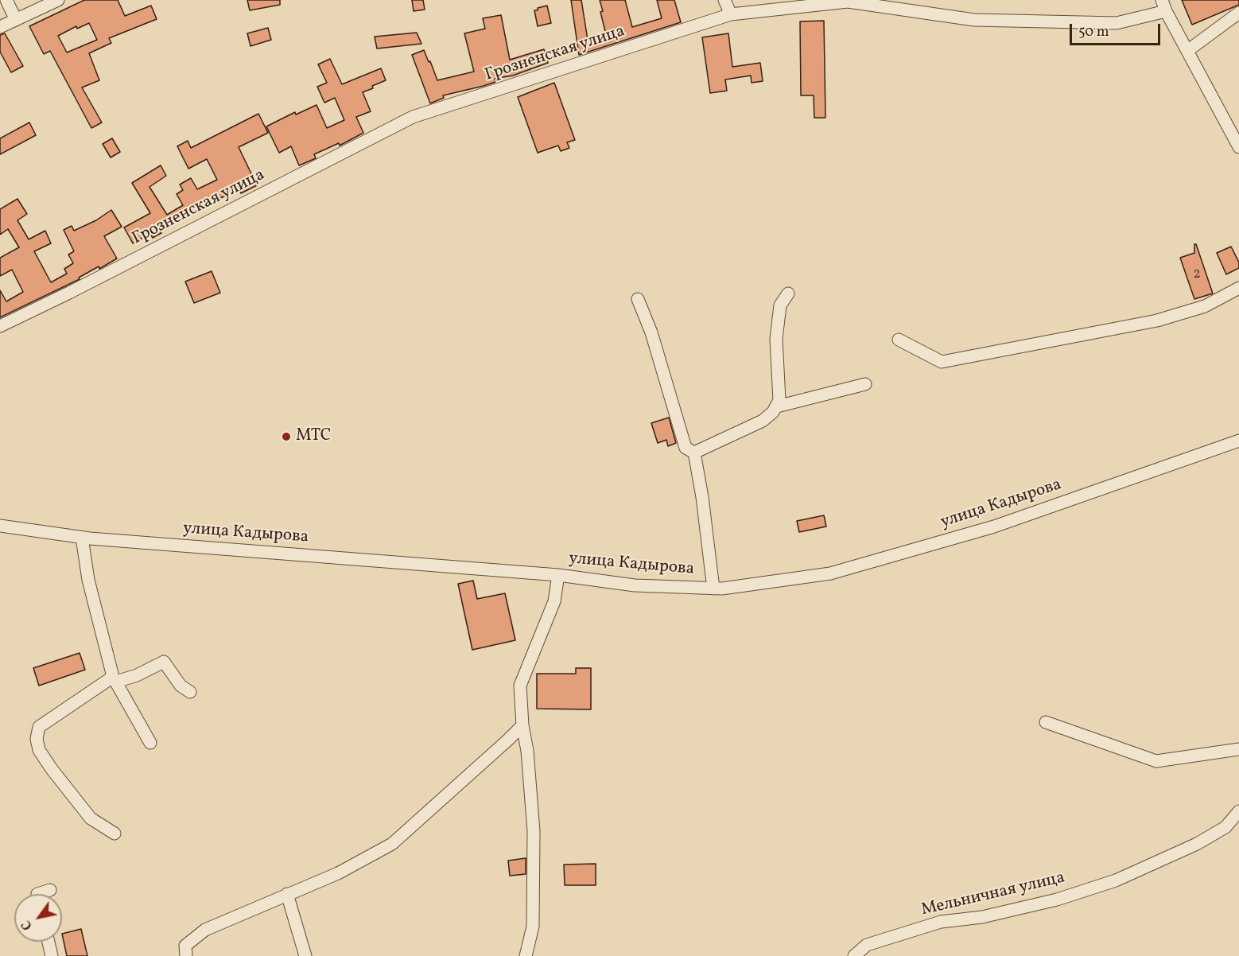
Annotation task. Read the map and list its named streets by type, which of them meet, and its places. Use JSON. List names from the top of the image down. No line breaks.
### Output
{"streets":{"street":["Грозненская улица","улица Кадырова","Мельничная улица"]},"places":["МТС"],"house_numbers":["2"],"scale_bar":"50 m","north":"bottom left"}
